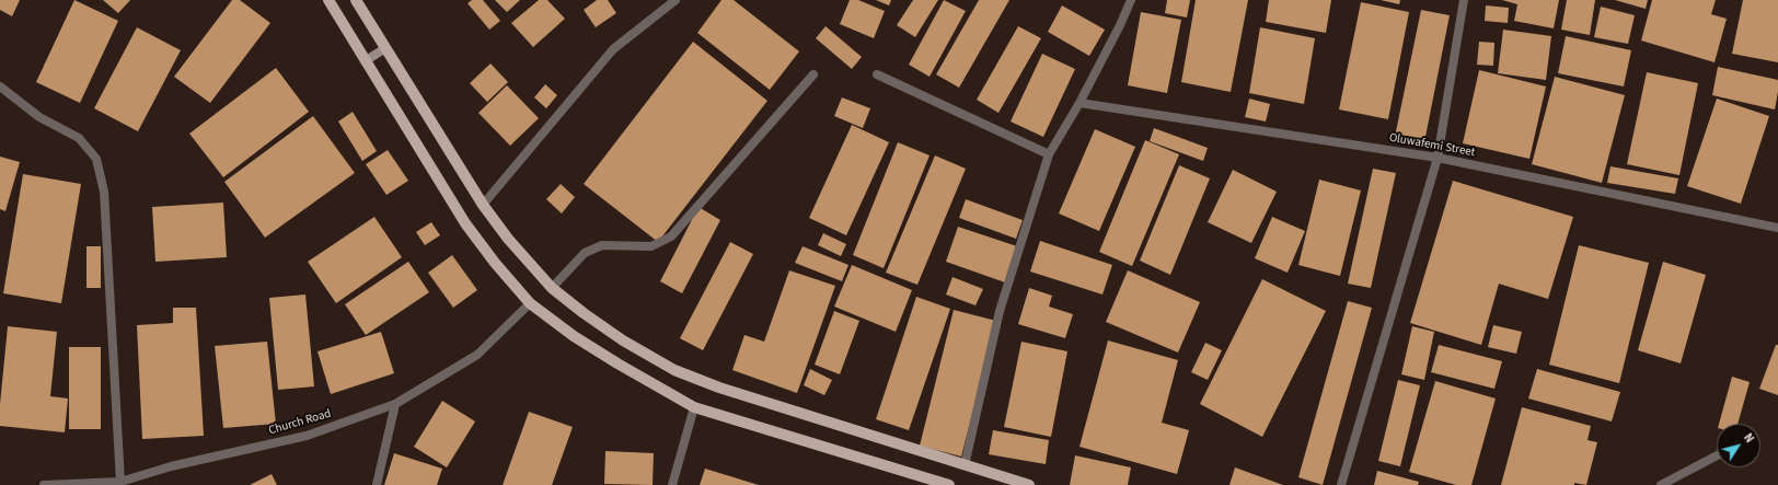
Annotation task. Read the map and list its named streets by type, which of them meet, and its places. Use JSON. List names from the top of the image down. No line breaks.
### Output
{"streets":{"street":["Oluwafemi Street","Church Road"]},"north":"top right"}
